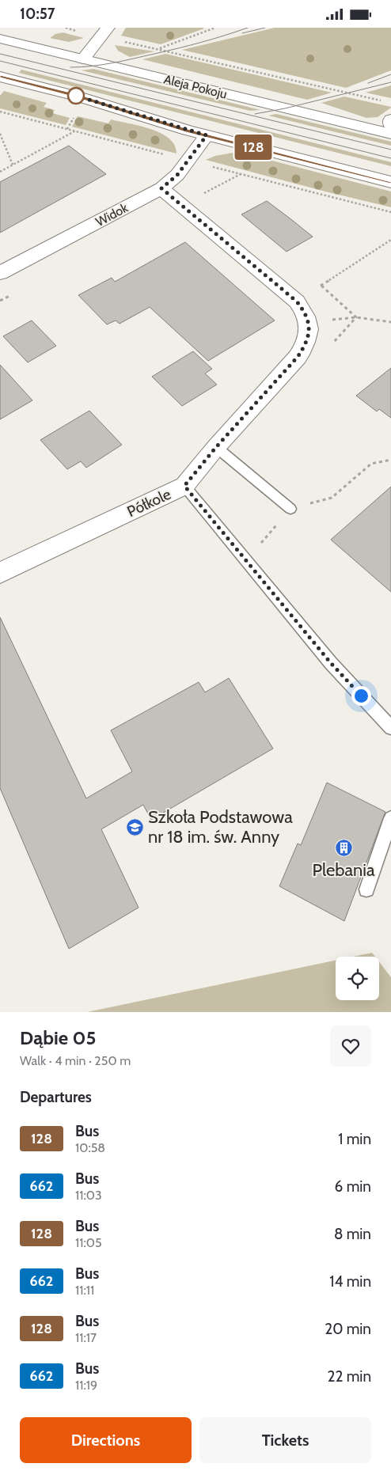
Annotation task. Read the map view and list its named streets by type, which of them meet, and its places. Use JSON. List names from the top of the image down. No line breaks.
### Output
{"streets":{"street":["Aleja Pokoju","Widok","Półkole"]},"places":{"school or university":["Szkoła Podstawowa nr 18 im. św. Anny"],"building":["Plebania"]},"lines":["bus line 128"],"page":{"status":"10:57","on_map":"128","heading":[["Dąbie 05","Walk · 4 min · 250 m"],"Departures"],"list":[{"mark":"128","name":"Bus","note":"10:58","value":"1 min"},{"mark":"662","name":"Bus","note":"11:03","value":"6 min"},{"mark":"128","name":"Bus","note":"11:05","value":"8 min"},{"mark":"662","name":"Bus","note":"11:11","value":"14 min"},{"mark":"128","name":"Bus","note":"11:17","value":"20 min"},{"mark":"662","name":"Bus","note":"11:19","value":"22 min"}],"buttons":["Directions","Tickets"]}}
